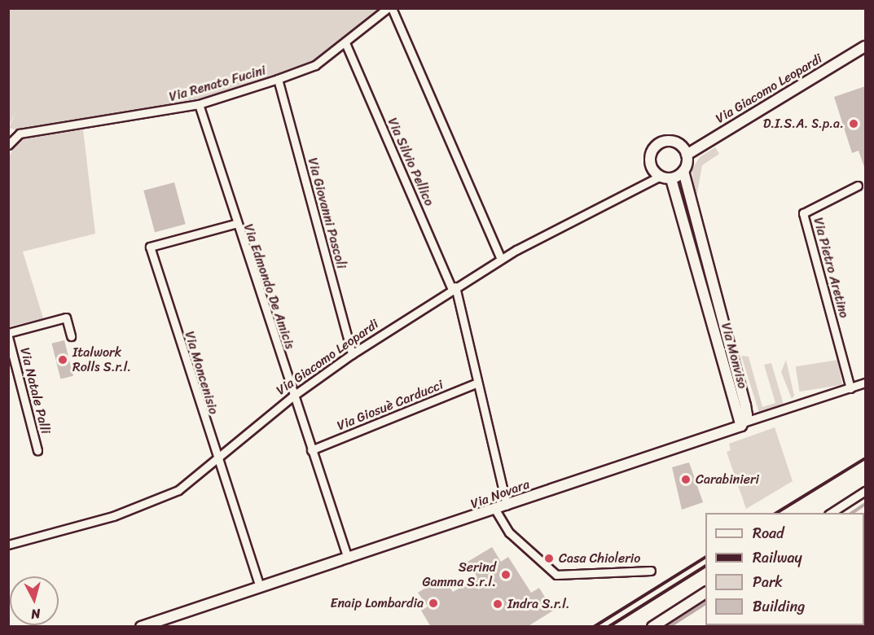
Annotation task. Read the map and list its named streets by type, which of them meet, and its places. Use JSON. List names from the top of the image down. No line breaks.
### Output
{"streets":{"street":["Via Renato Fucini","Via Giacomo Leopardi","Via Silvio Pellico","Via Giovanni Pascoli","Via Pietro Aretino","Via Edmondo De Amicis","Via Monviso","Via Moncenisio","Via Natale Palli","Via Giosuè Carducci","Via Novara"]},"crossings":[["Via Renato Fucini","Via Silvio Pellico"],["Via Renato Fucini","Via Giovanni Pascoli"],["Via Renato Fucini","Via Edmondo De Amicis"],["Via Giacomo Leopardi","Via Silvio Pellico"],["Via Giacomo Leopardi","Via Giovanni Pascoli"],["Via Giacomo Leopardi","Via Edmondo De Amicis"],["Via Giacomo Leopardi","Via Monviso"],["Via Giacomo Leopardi","Via Moncenisio"],["Via Silvio Pellico","Via Giosuè Carducci"],["Via Silvio Pellico","Via Novara"],["Via Pietro Aretino","Via Novara"],["Via Edmondo De Amicis","Via Moncenisio"],["Via Edmondo De Amicis","Via Giosuè Carducci"],["Via Edmondo De Amicis","Via Novara"],["Via Monviso","Via Novara"],["Via Moncenisio","Via Novara"]],"places":["D.I.S.A. S.p.a.","Italwork Rolls S.r.l.","Carabinieri","Casa Chiolerio","Serind Gamma S.r.l.","Enaip Lombardia","Indra S.r.l."],"legend":["Road","Railway","Park","Building"],"north":"bottom"}
